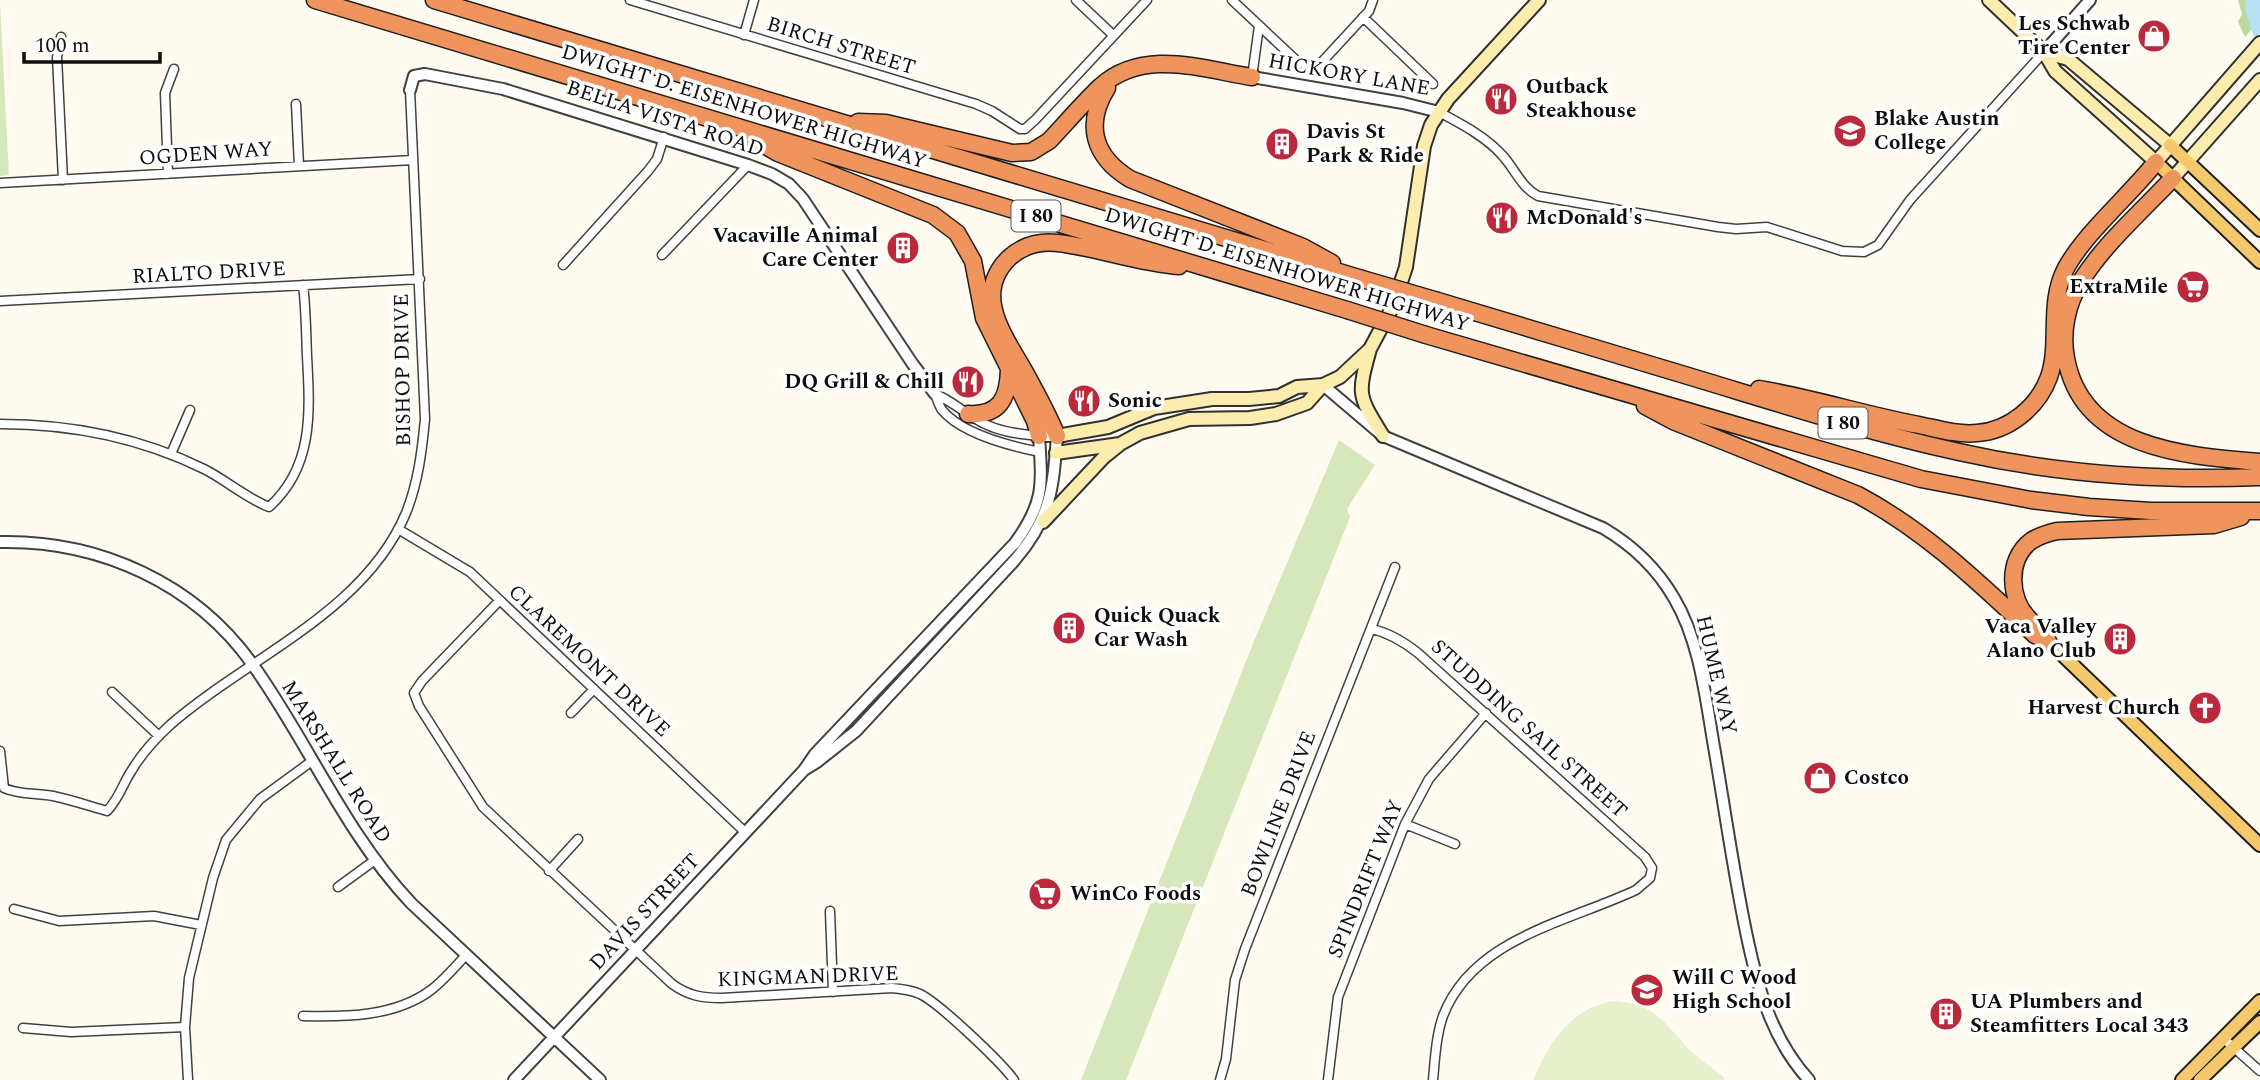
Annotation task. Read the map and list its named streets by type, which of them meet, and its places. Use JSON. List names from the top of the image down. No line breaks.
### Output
{"streets":{"highway":["DWIGHT D. EISENHOWER HIGHWAY","I 80"],"street":["BIRCH STREET","HICKORY LANE","BELLA VISTA ROAD","OGDEN WAY","RIALTO DRIVE","BISHOP DRIVE","CLAREMONT DRIVE","HUME WAY","STUDDING SAIL STREET","MARSHALL ROAD","BOWLINE DRIVE","SPINDRIFT WAY","DAVIS STREET","KINGMAN DRIVE"]},"crossings":[["BELLA VISTA ROAD","BISHOP DRIVE"],["BELLA VISTA ROAD","DAVIS STREET"],["OGDEN WAY","BISHOP DRIVE"],["RIALTO DRIVE","BISHOP DRIVE"],["BISHOP DRIVE","CLAREMONT DRIVE"],["BISHOP DRIVE","MARSHALL ROAD"],["CLAREMONT DRIVE","DAVIS STREET"],["CLAREMONT DRIVE","KINGMAN DRIVE"],["STUDDING SAIL STREET","BOWLINE DRIVE"],["STUDDING SAIL STREET","SPINDRIFT WAY"],["MARSHALL ROAD","DAVIS STREET"],["DAVIS STREET","KINGMAN DRIVE"]],"places":{"shop":["Les Schwab Tire Center","Costco"],"restaurant":["Outback Steakhouse","McDonald's","DQ Grill & Chill","Sonic"],"school or university":["Blake Austin College","Will C Wood High School"],"building":["Davis St Park & Ride","Vacaville Animal Care Center","Quick Quack Car Wash","Vaca Valley Alano Club","UA Plumbers and Steamfitters Local 343"],"supermarket":["ExtraMile","WinCo Foods"],"church":["Harvest Church"]},"scale_bar":"100 m"}
